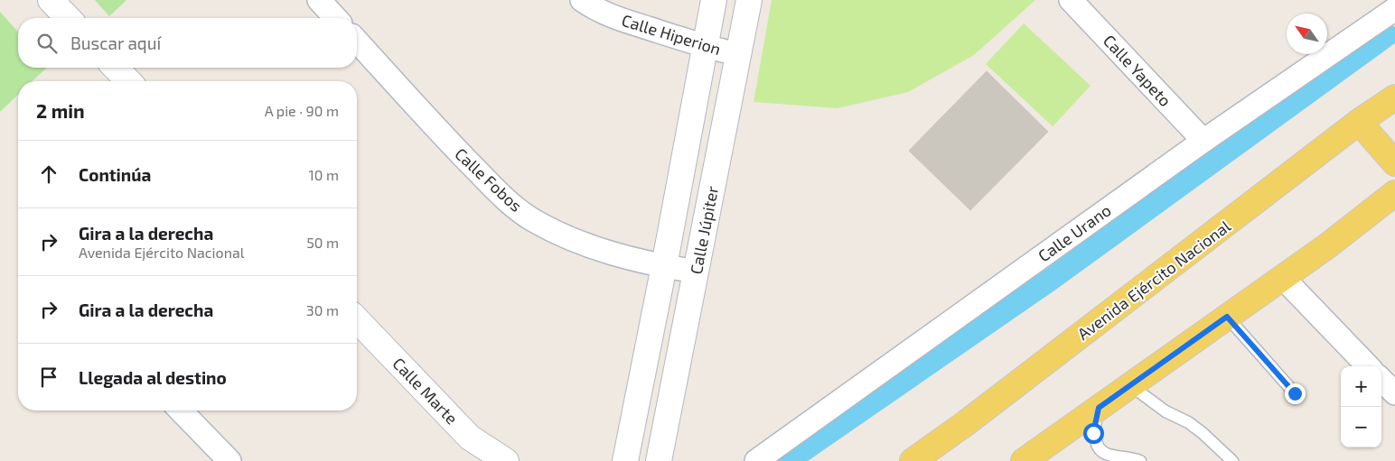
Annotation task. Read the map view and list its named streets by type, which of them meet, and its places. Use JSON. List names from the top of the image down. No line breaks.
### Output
{"streets":{"main road":["Avenida Ejército Nacional"],"street":["Calle Hiperion","Calle Yapeto","Calle Fobos","Calle Júpiter","Calle Urano","Calle Marte"]},"crossings":[["Calle Hiperion","Calle Júpiter"],["Calle Yapeto","Calle Urano"],["Calle Fobos","Calle Júpiter"]],"north":"top left","page":{"search":"Buscar aquí","heading":["2 min","A pie · 90 m"],"list":[["Continúa","10 m"],["Gira a la derecha","Avenida Ejército Nacional","50 m"],["Gira a la derecha","30 m"],"Llegada al destino"],"map_buttons":["+","−"]}}
